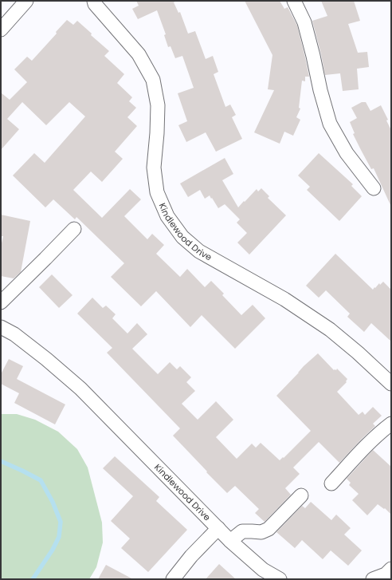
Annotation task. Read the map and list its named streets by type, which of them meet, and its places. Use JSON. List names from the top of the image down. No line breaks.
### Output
{"streets":{"street":["Kindlewood Drive"]}}
